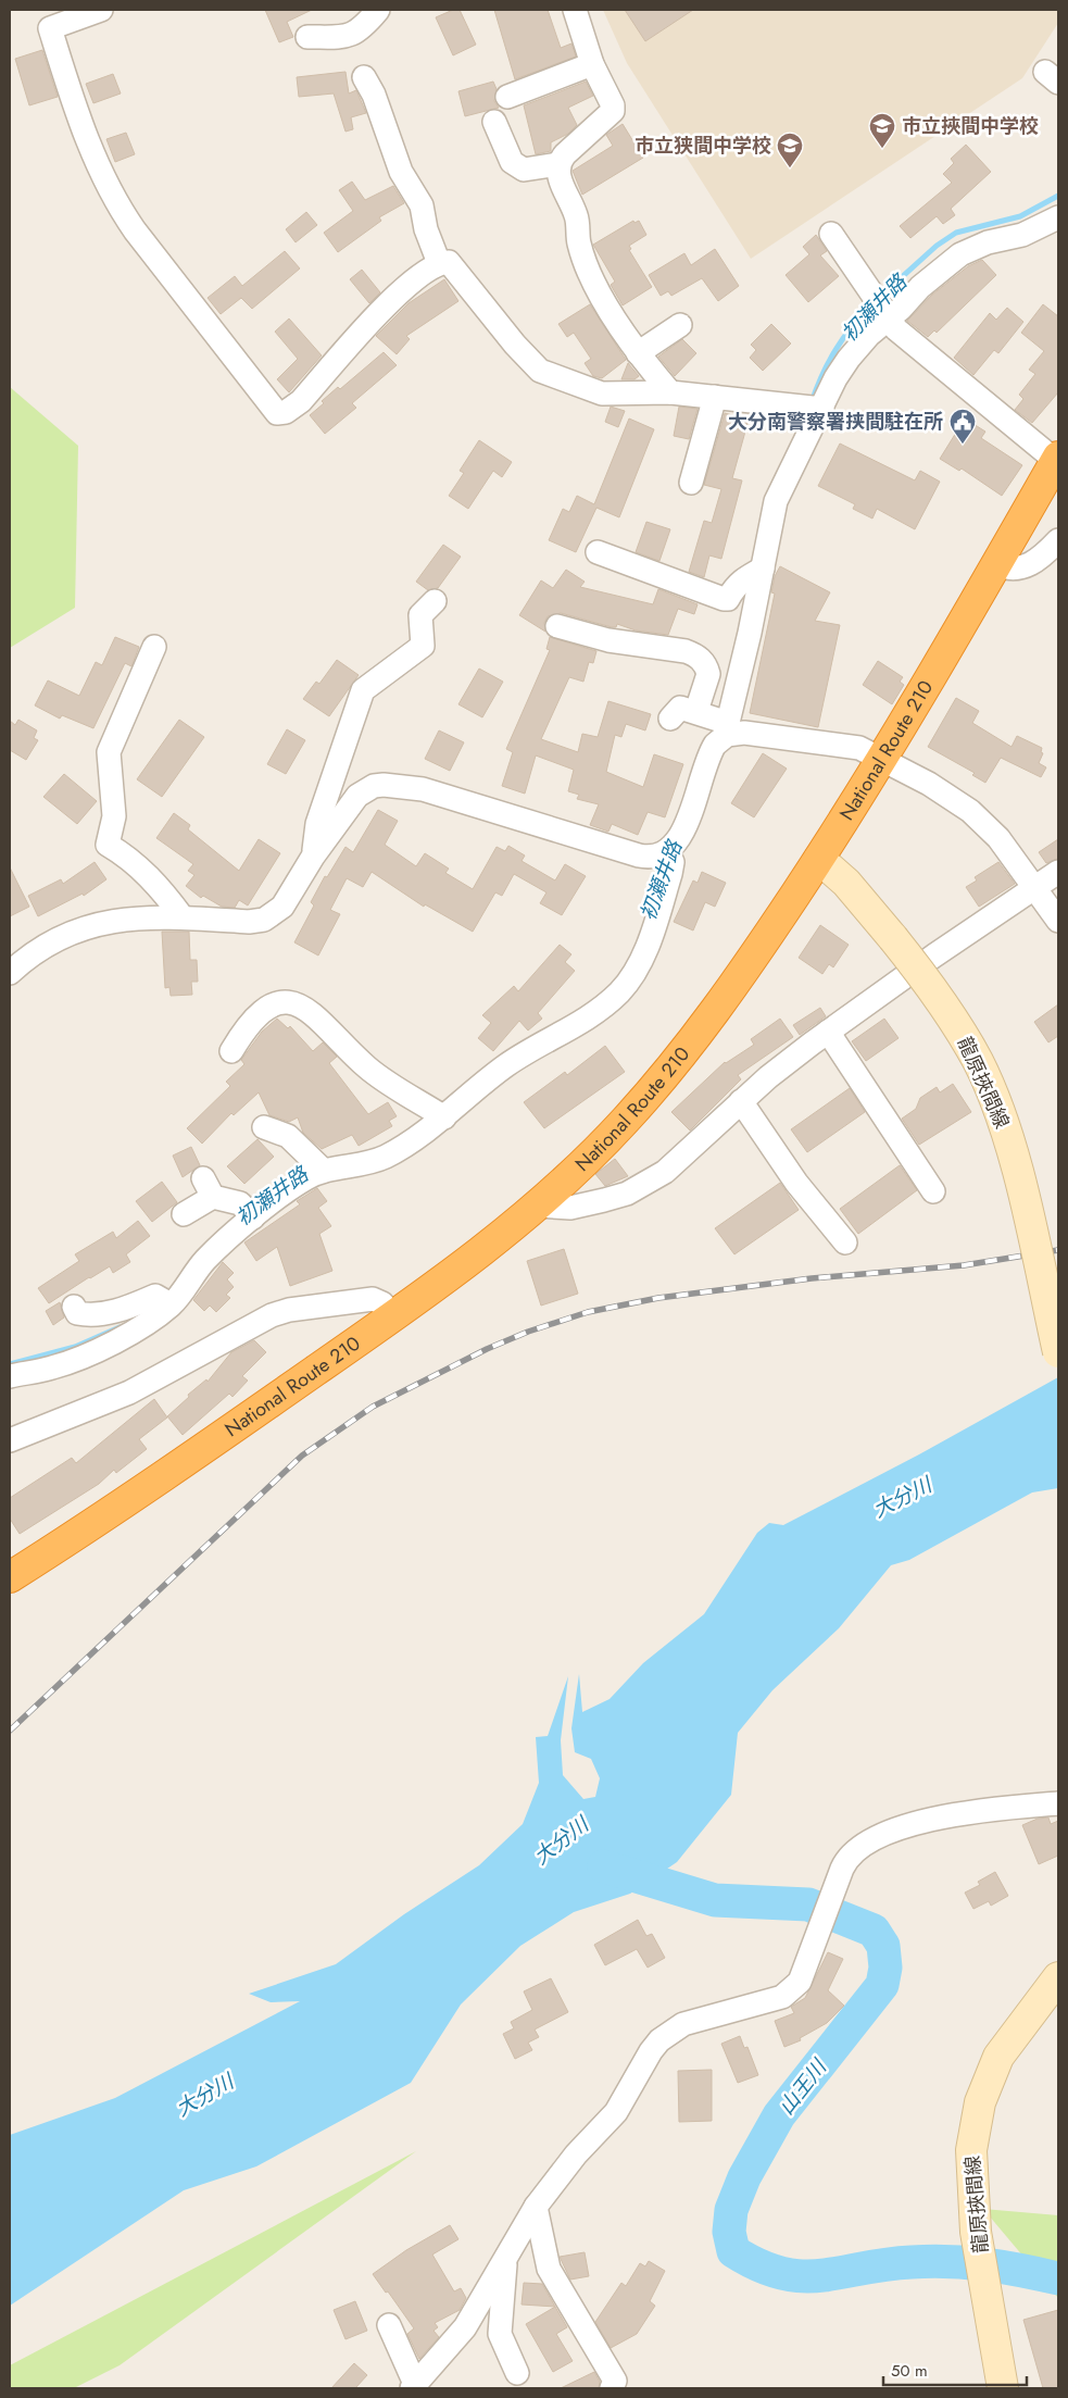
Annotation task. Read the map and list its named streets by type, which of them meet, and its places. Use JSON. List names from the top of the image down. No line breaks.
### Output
{"streets":{"highway":["National Route 210"],"main road":["龍原挾間線"]},"crossings":[["National Route 210","龍原挾間線"]],"water":["初瀬井路","大分川","山王川"],"places":{"school or university":["市立挾間中学校","市立狭間中学校"],"public building":["大分南警察署挟間駐在所"]},"scale_bar":"50 m"}
